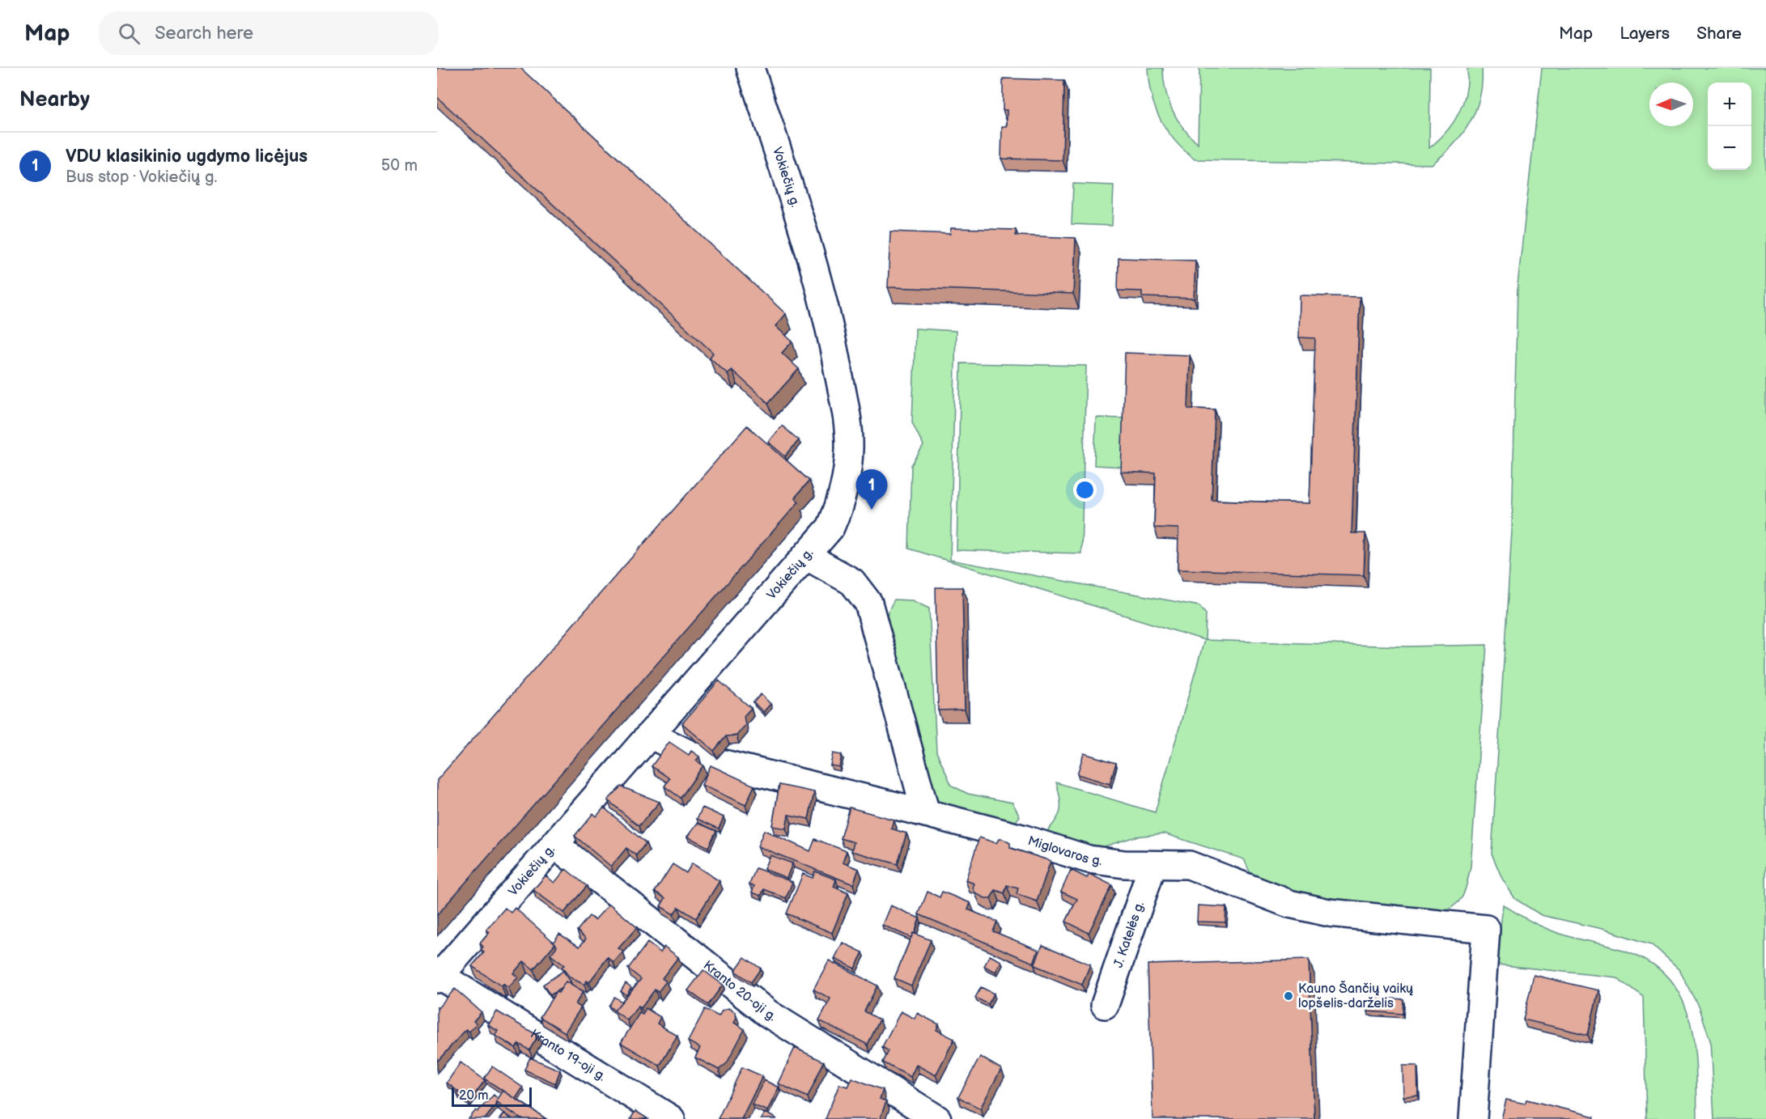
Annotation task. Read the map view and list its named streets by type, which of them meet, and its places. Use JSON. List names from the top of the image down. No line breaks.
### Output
{"streets":{"street":["Vokiečių g.","Miglovaros g.","J. Katelės g.","Kranto 20-oji g.","Kranto 19-oji g."]},"crossings":[["Vokiečių g.","Miglovaros g."],["Vokiečių g.","Kranto 20-oji g."],["Vokiečių g.","Kranto 19-oji g."],["Miglovaros g.","J. Katelės g."]],"places":["Kauno Šančių vaikų lopšelis-darželis"],"scale_bar":"20 m","north":"left","page":{"header":"Map","search":"Search here","nav":["Map","Layers","Share"],"heading":"Nearby","map_buttons":["+","−"],"list":[{"mark":"1","name":"VDU klasikinio ugdymo licėjus","note":"Bus stop · Vokiečių g.","value":"50 m"}],"pins":"1","scale":"20 m"}}
